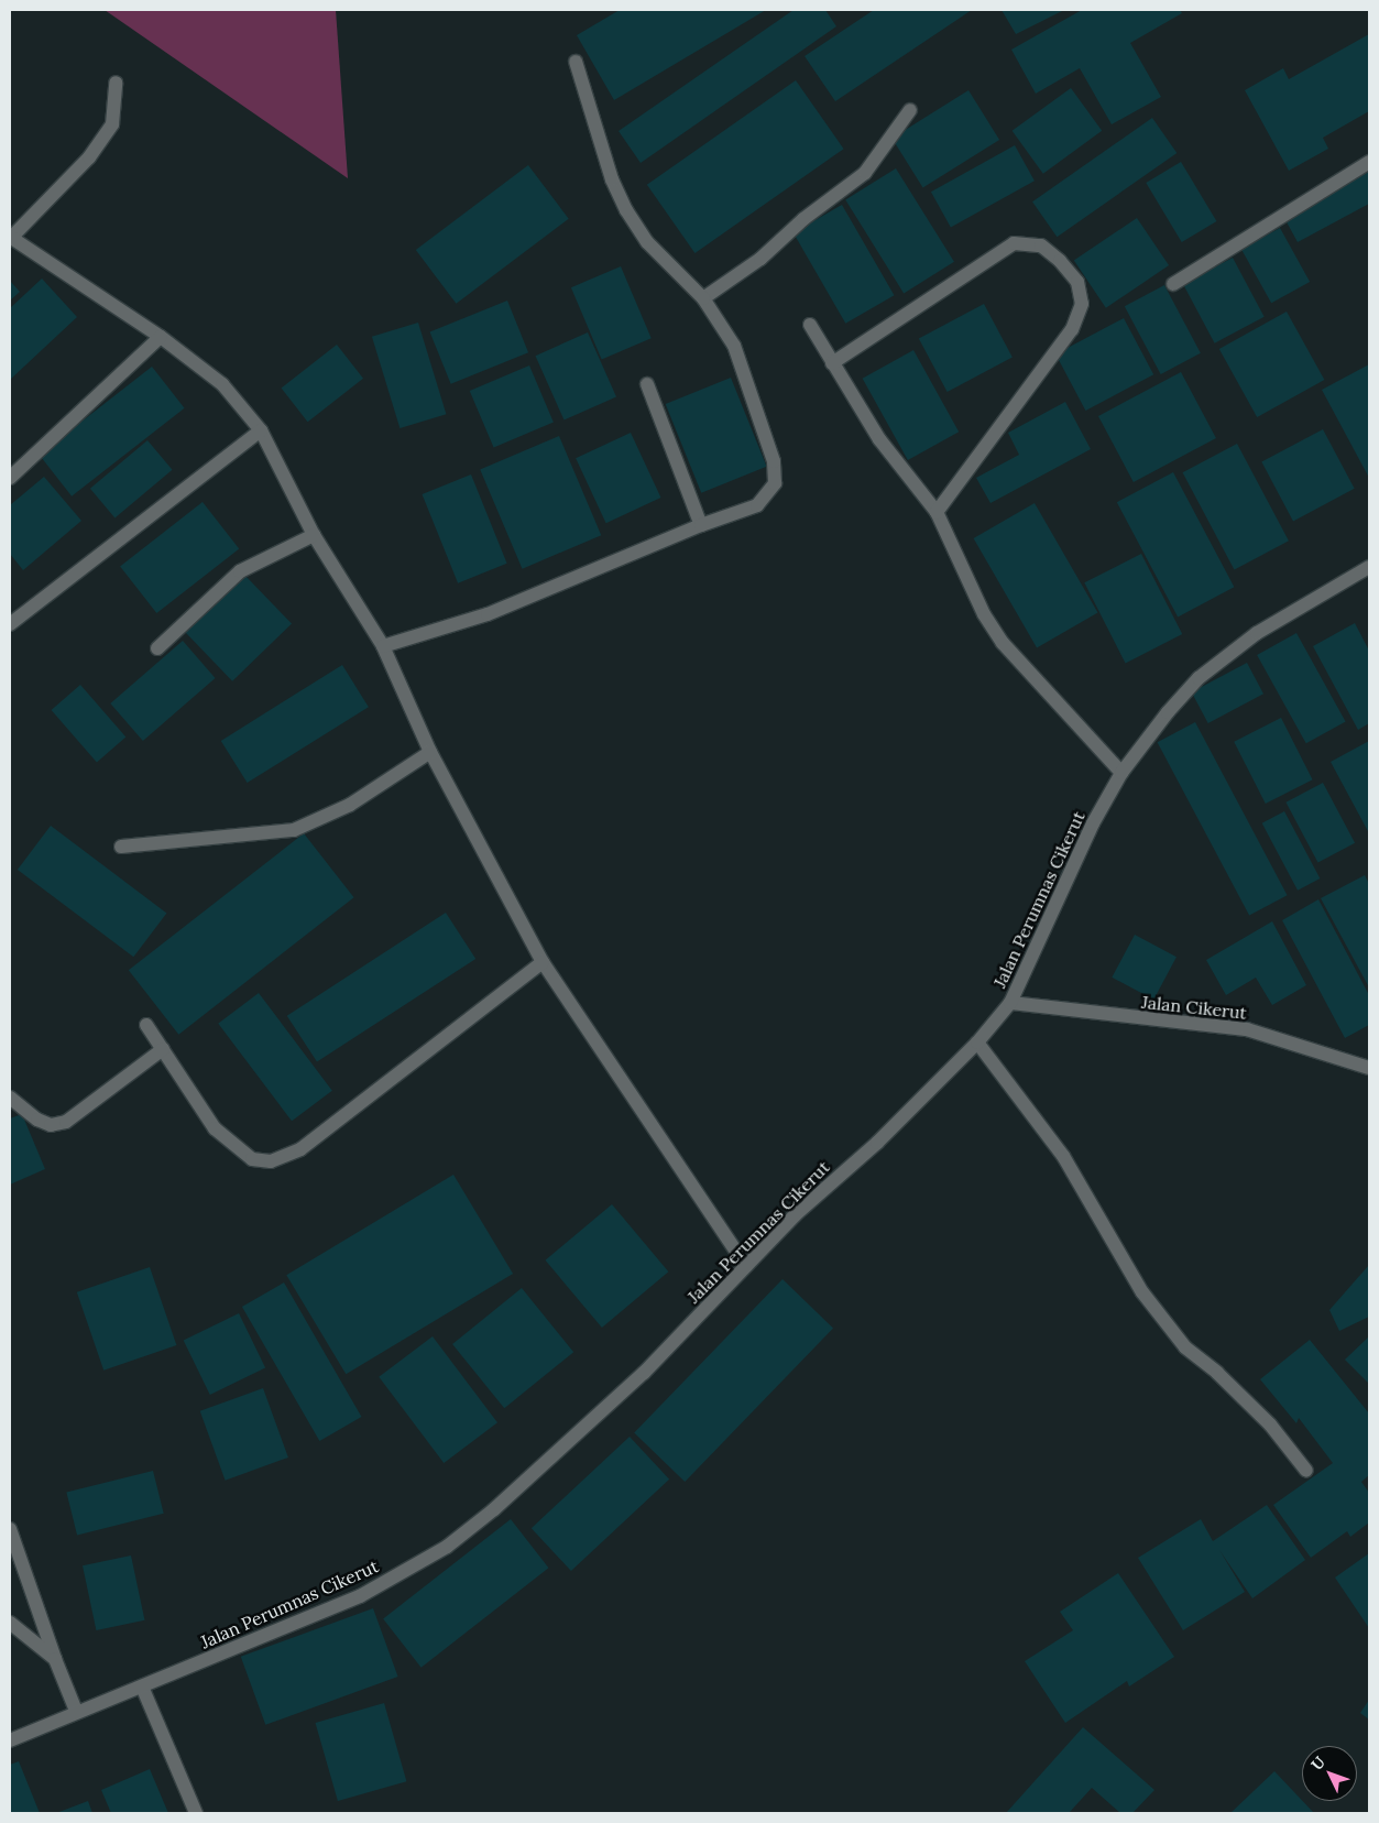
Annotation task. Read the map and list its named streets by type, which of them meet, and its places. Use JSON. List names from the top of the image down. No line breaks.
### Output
{"streets":{"street":["Jalan Perumnas Cikerut","Jalan Cikerut"]},"crossings":[["Jalan Perumnas Cikerut","Jalan Cikerut"]],"north":"top left"}
